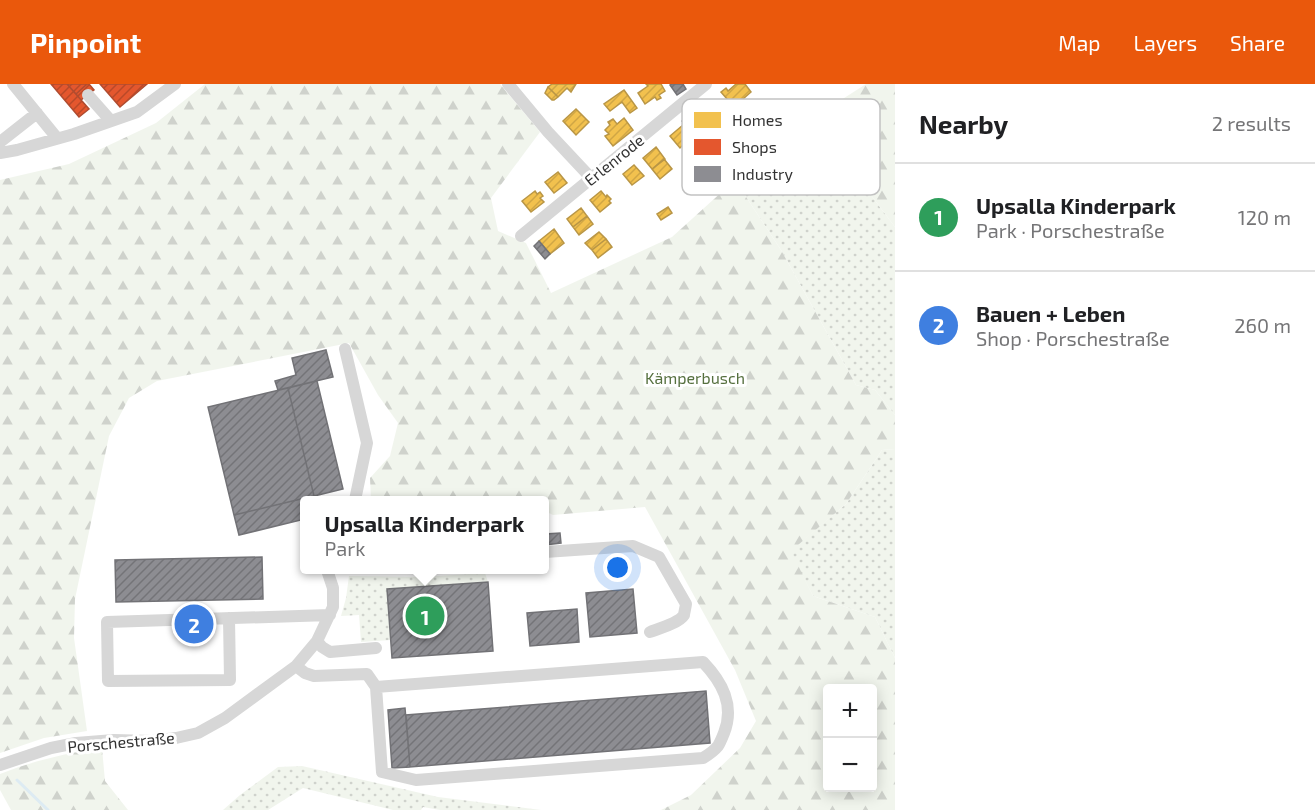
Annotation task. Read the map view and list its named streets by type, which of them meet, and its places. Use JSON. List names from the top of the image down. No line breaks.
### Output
{"streets":{"street":["Erlenrode","Porschestraße"]},"parks":["Kämperbusch"],"legend":["Homes","Shops","Industry"],"page":{"header":"Pinpoint","nav":["Map","Layers","Share"],"heading":["Nearby","2 results"],"list":[{"mark":"1","name":"Upsalla Kinderpark","note":"Park · Porschestraße","value":"120 m"},{"mark":"2","name":"Bauen + Leben","note":"Shop · Porschestraße","value":"260 m"}],"popup":["Upsalla Kinderpark","Park"],"pins":["1","2"],"map_buttons":["+","−"]}}
